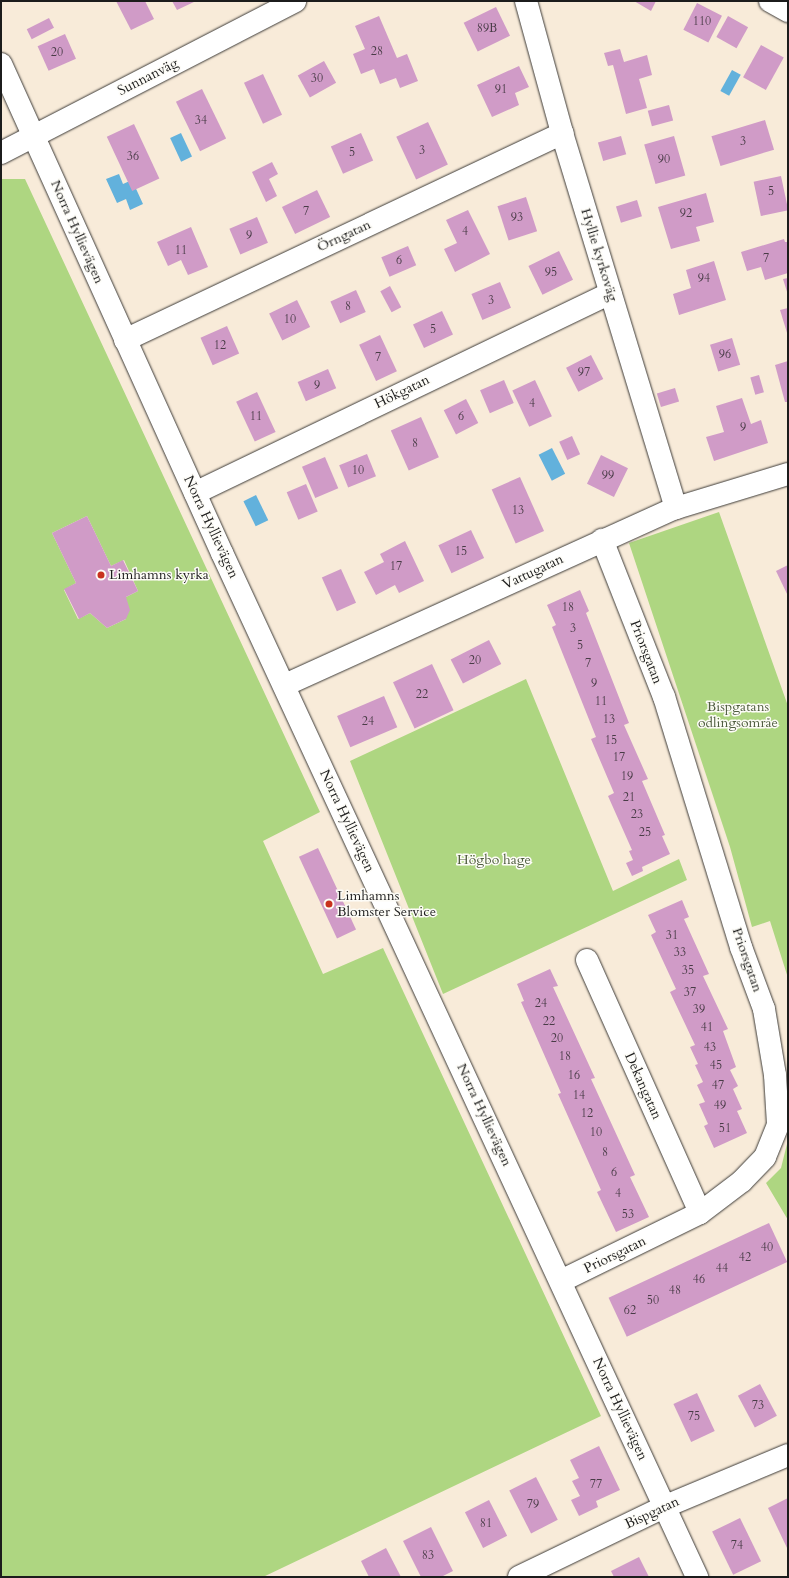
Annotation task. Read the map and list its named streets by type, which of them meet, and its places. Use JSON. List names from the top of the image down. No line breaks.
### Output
{"streets":{"street":["Sunnanväg","Norra Hyllievägen","Örngatan","Hyllie kyrkoväg","Hökgatan","Vattugatan","Priorsgatan","Dekangatan","Bispgatan"]},"crossings":[["Sunnanväg","Norra Hyllievägen"],["Norra Hyllievägen","Örngatan"],["Norra Hyllievägen","Hökgatan"],["Norra Hyllievägen","Vattugatan"],["Norra Hyllievägen","Priorsgatan"],["Norra Hyllievägen","Bispgatan"],["Örngatan","Hyllie kyrkoväg"],["Hyllie kyrkoväg","Hökgatan"],["Hyllie kyrkoväg","Vattugatan"],["Vattugatan","Priorsgatan"],["Priorsgatan","Dekangatan"]],"parks":["Bispgatans odlingsområe","Högbo hage"],"places":["Limhamns kyrka","Limhamns Blomster Service"],"house_numbers":["110","89B","28","20","30","91","34","3","3","5","36","90","5","7","92","93","4","9","11","7","6","95","94","3","8","10","5","12","96","7","97","9","4","11","6","9","8","10","99","13","15","17","18","3","5","20","7","9","22","11","13","24","15","17","19","21","23","25","31","33","35","37","24","39","22","41","20","43","18","45","16","47","14","49","12","51","10","8","6","4","53","40","42","44","46","48","50","62","73","75","77","79","81","74","83"]}
